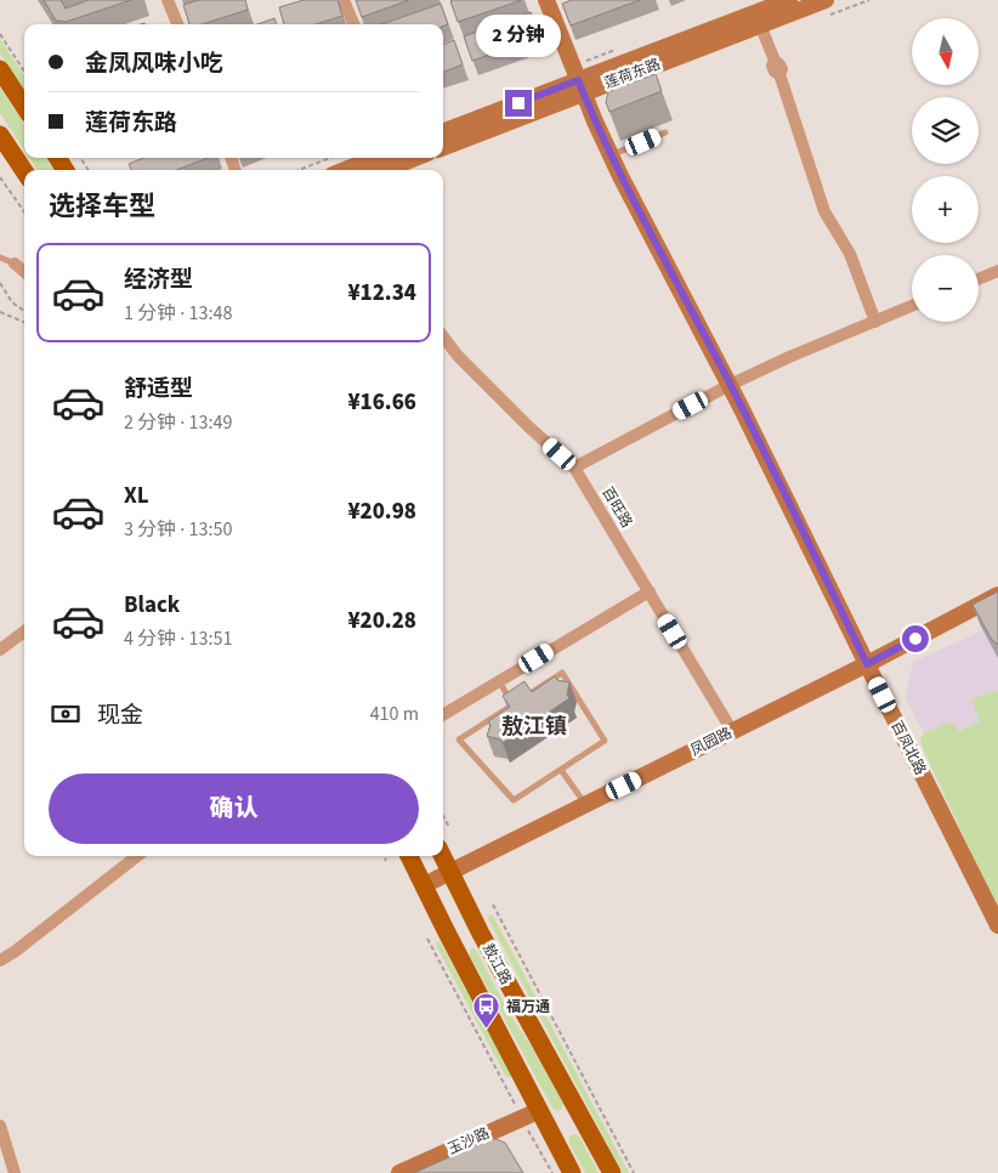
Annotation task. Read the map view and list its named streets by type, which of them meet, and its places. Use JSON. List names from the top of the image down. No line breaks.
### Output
{"streets":{"main road":["敖江路"],"street":["莲荷东路","百旺路","凤园路","百凤北路","玉沙路"]},"crossings":[["莲荷东路","百凤北路"],["百旺路","凤园路"],["凤园路","百凤北路"],["凤园路","敖江路"],["敖江路","玉沙路"]],"districts":["敖江镇"],"places":{"bus stop":["福万通"]},"north":"bottom","page":{"bubble":"2 分钟","map_buttons":["+","−"],"banner":["金凤风味小吃","莲荷东路"],"heading":"选择车型","list":[{"name":"经济型","note":"1 分钟 · 13:48","value":"¥12.34"},{"name":"舒适型","note":"2 分钟 · 13:49","value":"¥16.66"},{"name":"XL","note":"3 分钟 · 13:50","value":"¥20.98"},{"name":"Black","note":"4 分钟 · 13:51","value":"¥20.28"}],"pay":["现金","410 m"],"buttons":"确认"}}
